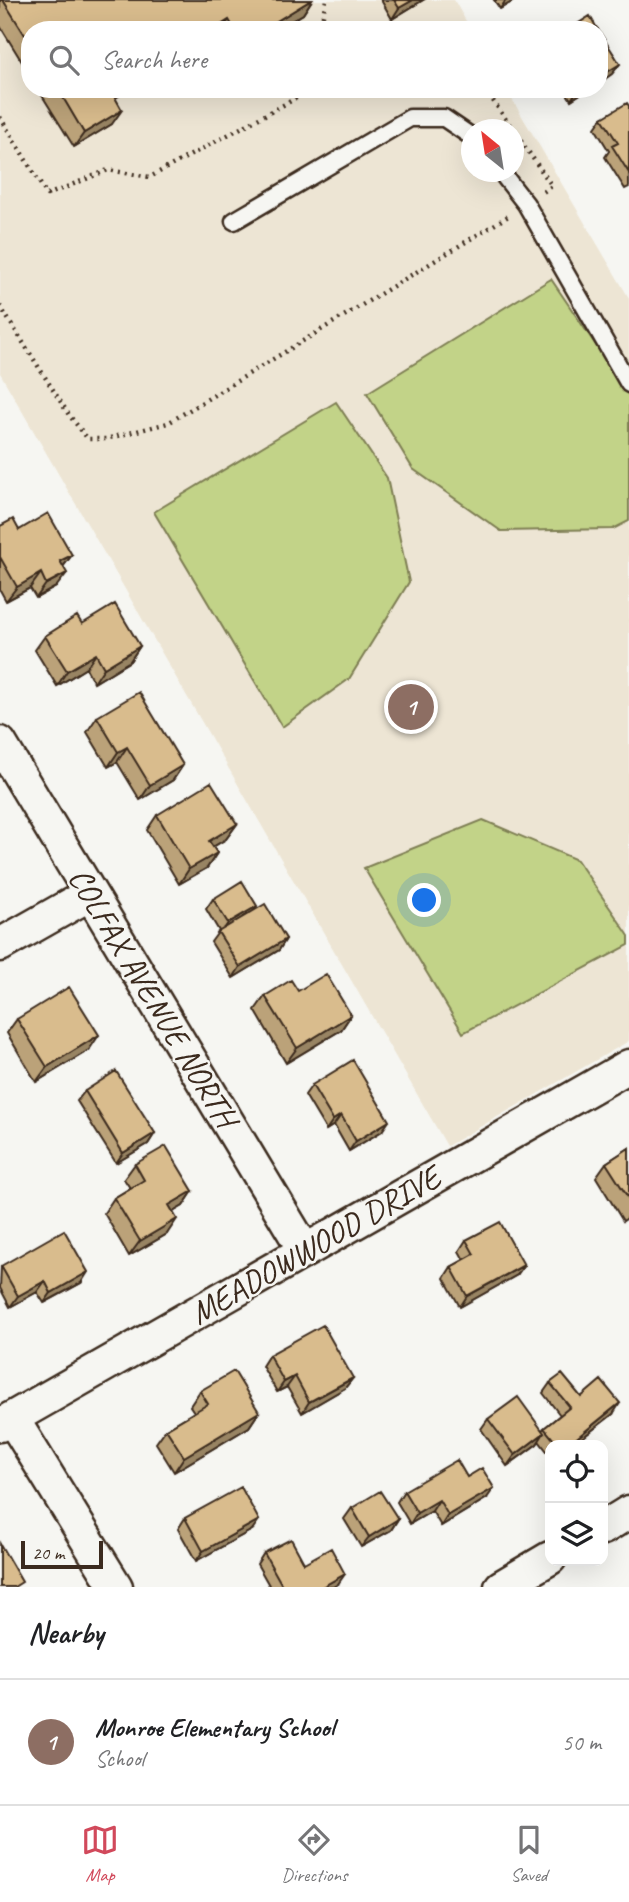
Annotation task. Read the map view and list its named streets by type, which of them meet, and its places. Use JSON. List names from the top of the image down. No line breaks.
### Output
{"streets":{"street":["COLFAX AVENUE NORTH","MEADOWWOOD DRIVE"]},"crossings":[["COLFAX AVENUE NORTH","MEADOWWOOD DRIVE"]],"scale_bar":"20 m","north":"top left","page":{"search":"Search here","pins":"1","scale":"20 m","heading":"Nearby","list":[{"mark":"1","name":"Monroe Elementary School","note":"School","value":"50 m"}],"nav":["Map","Directions","Saved"]}}
